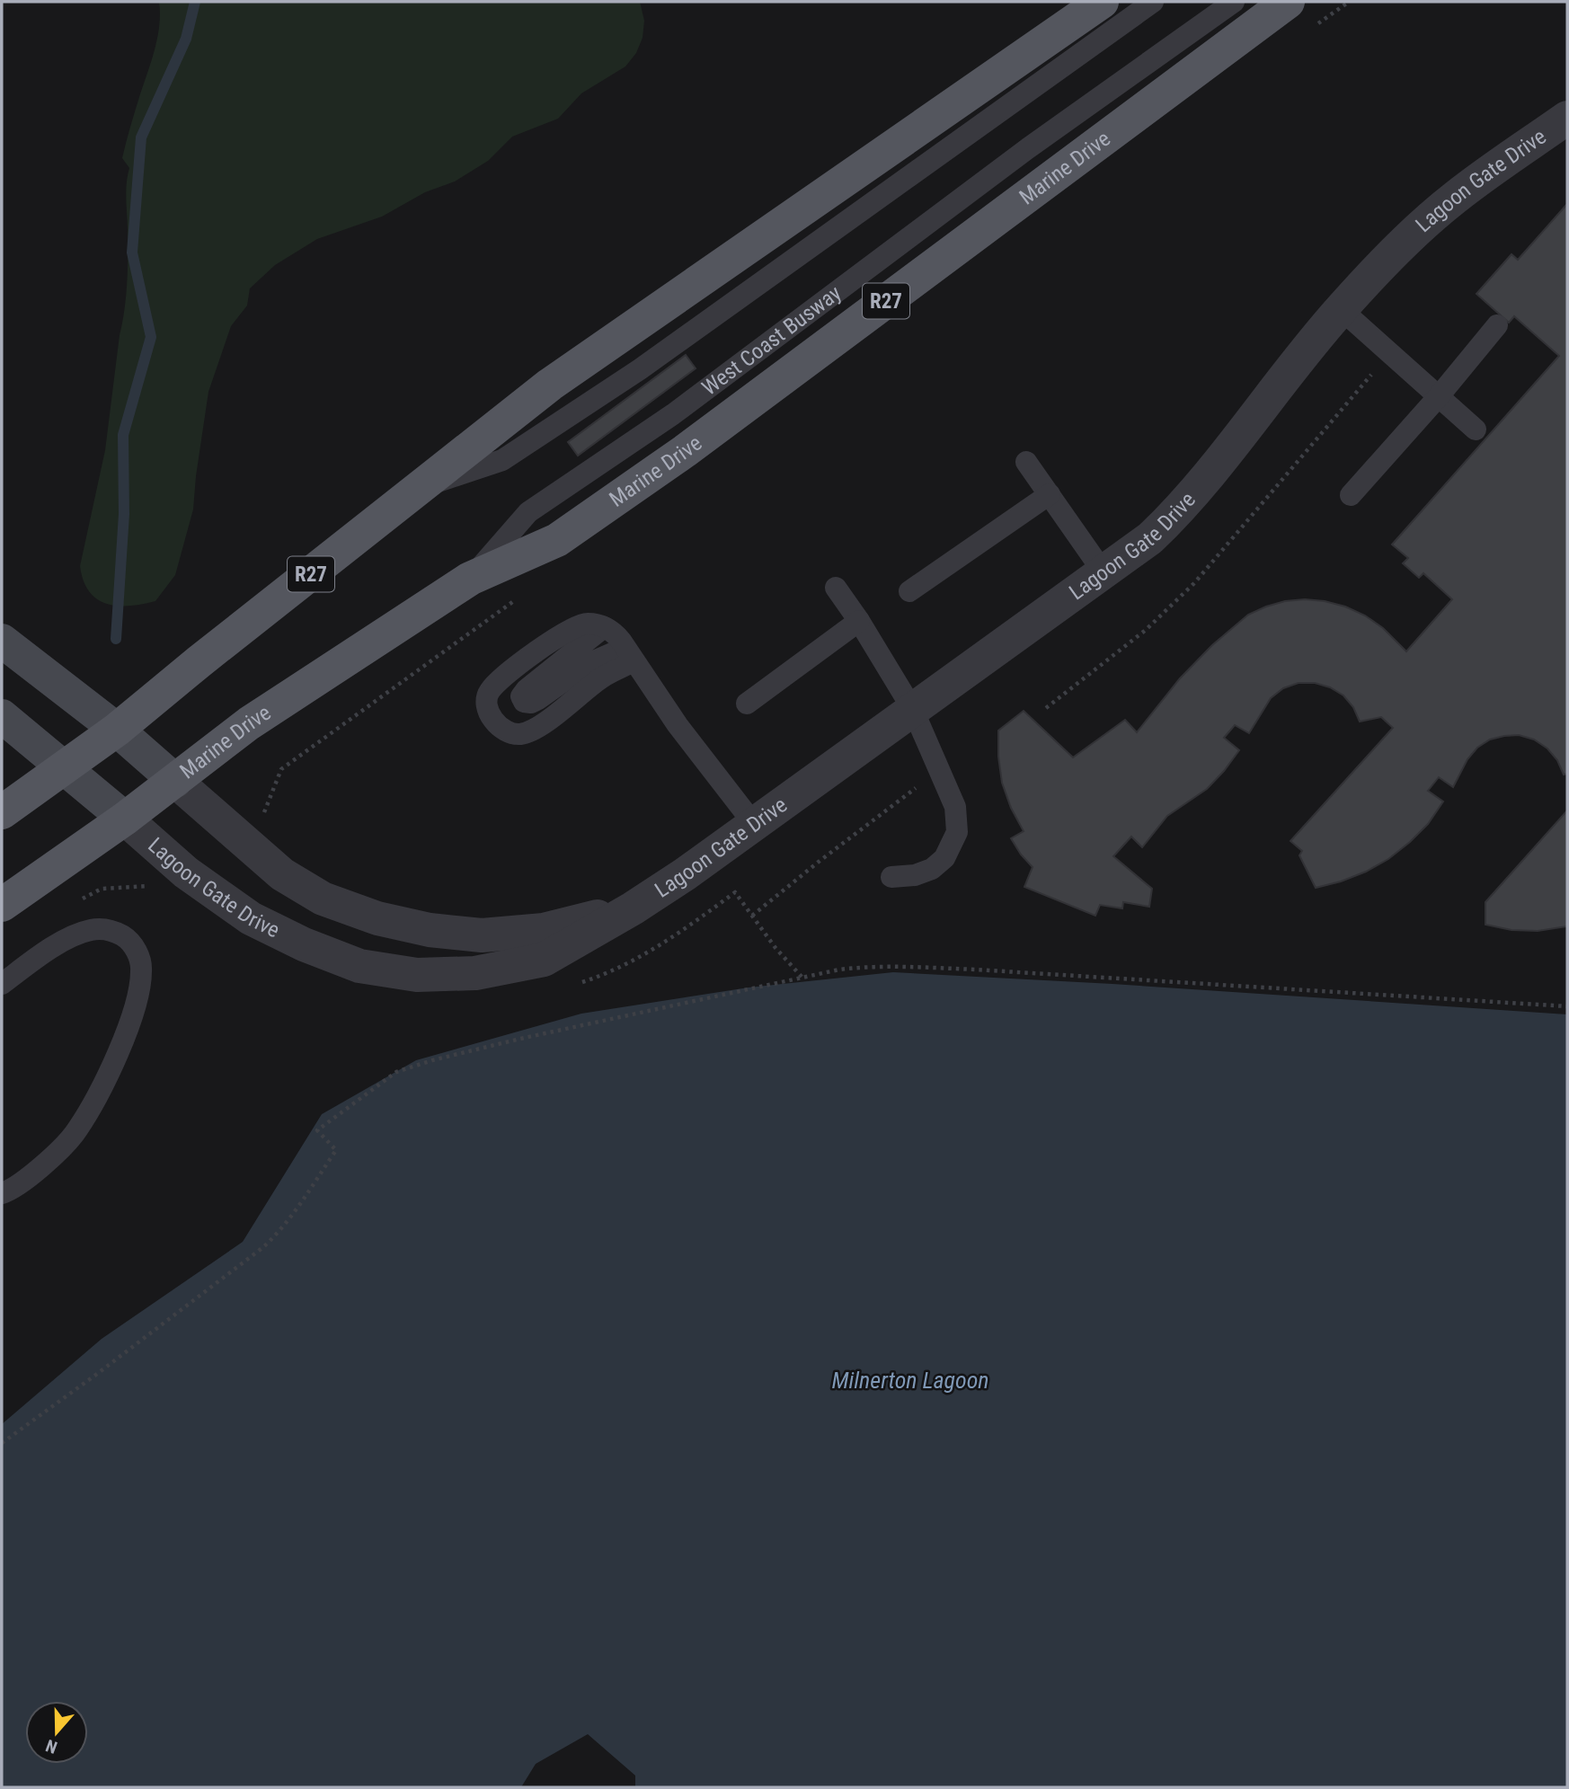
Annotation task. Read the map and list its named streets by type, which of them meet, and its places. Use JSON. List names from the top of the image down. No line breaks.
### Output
{"streets":{"main road":["Marine Drive","Lagoon Gate Drive","R27"],"lane":["West Coast Busway"]},"crossings":[["Marine Drive","Lagoon Gate Drive"],["Marine Drive","West Coast Busway"],["Lagoon Gate Drive","R27"]],"water":["Milnerton Lagoon"],"north":"bottom"}
